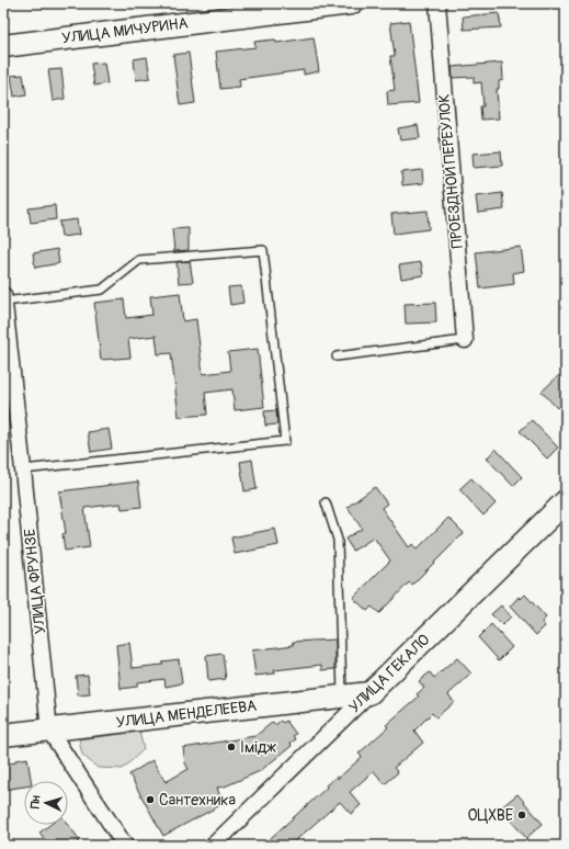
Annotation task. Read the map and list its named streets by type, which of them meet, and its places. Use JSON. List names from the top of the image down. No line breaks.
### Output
{"streets":{"main road":["УЛИЦА МИЧУРИНА","УЛИЦА ГЕКАЛО","УЛИЦА МЕНДЕЛЕЕВА"],"street":["ПРОЕЗДНОЙ ПЕРЕУЛОК","УЛИЦА ФРУНЗЕ"]},"crossings":[["УЛИЦА ФРУНЗЕ","УЛИЦА МЕНДЕЛЕЕВА"],["УЛИЦА ГЕКАЛО","УЛИЦА МЕНДЕЛЕЕВА"]],"places":["Імідж","Сантехника","ОЦХВЕ"],"north":"left"}
